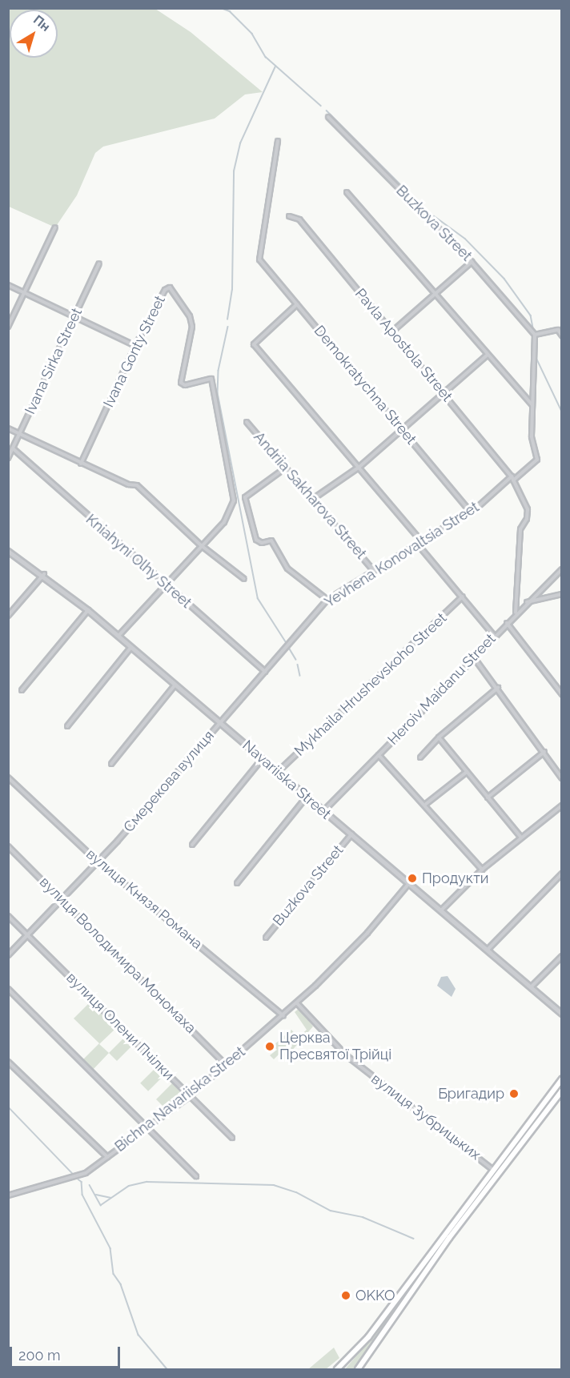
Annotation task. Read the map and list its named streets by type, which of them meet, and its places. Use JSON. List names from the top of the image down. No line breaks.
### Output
{"streets":{"street":["Buzkova Street","Pavla Apostola Street","Ivana Gonty Street","Ivana Sirka Street","Demokratychna Street","Andriia Sakharova Street","Yevhena Konovaltsia Street","Kniahyni Olhy Street","Mykhaila Hrushevskoho Street","Heroiv Maidanu Street","Navariiska Street","Смерекова вулиця","вулиця Князя Романа","вулиця Володимира Мономаха","вулиця Олени Пчілки","Bichna Navariiska Street","вулиця Зубрицьких"]},"crossings":[["Buzkova Street","Navariiska Street"],["Pavla Apostola Street","Yevhena Konovaltsia Street"],["Pavla Apostola Street","Heroiv Maidanu Street"],["Ivana Sirka Street","Kniahyni Olhy Street"],["Demokratychna Street","Yevhena Konovaltsia Street"],["Andriia Sakharova Street","Yevhena Konovaltsia Street"],["Yevhena Konovaltsia Street","Kniahyni Olhy Street"],["Yevhena Konovaltsia Street","Navariiska Street"],["Yevhena Konovaltsia Street","Смерекова вулиця"],["Mykhaila Hrushevskoho Street","Navariiska Street"],["Heroiv Maidanu Street","Navariiska Street"],["Navariiska Street","Смерекова вулиця"],["Navariiska Street","Bichna Navariiska Street"],["Смерекова вулиця","вулиця Князя Романа"],["Смерекова вулиця","вулиця Володимира Мономаха"],["Смерекова вулиця","вулиця Олени Пчілки"],["вулиця Князя Романа","Bichna Navariiska Street"],["вулиця Володимира Мономаха","Bichna Navariiska Street"],["вулиця Олени Пчілки","Bichna Navariiska Street"],["Bichna Navariiska Street","вулиця Зубрицьких"]],"places":["Продукти","Церква Пресвятої Трійці","Бригадир","OKKO"],"scale_bar":"200 m","north":"top right"}
